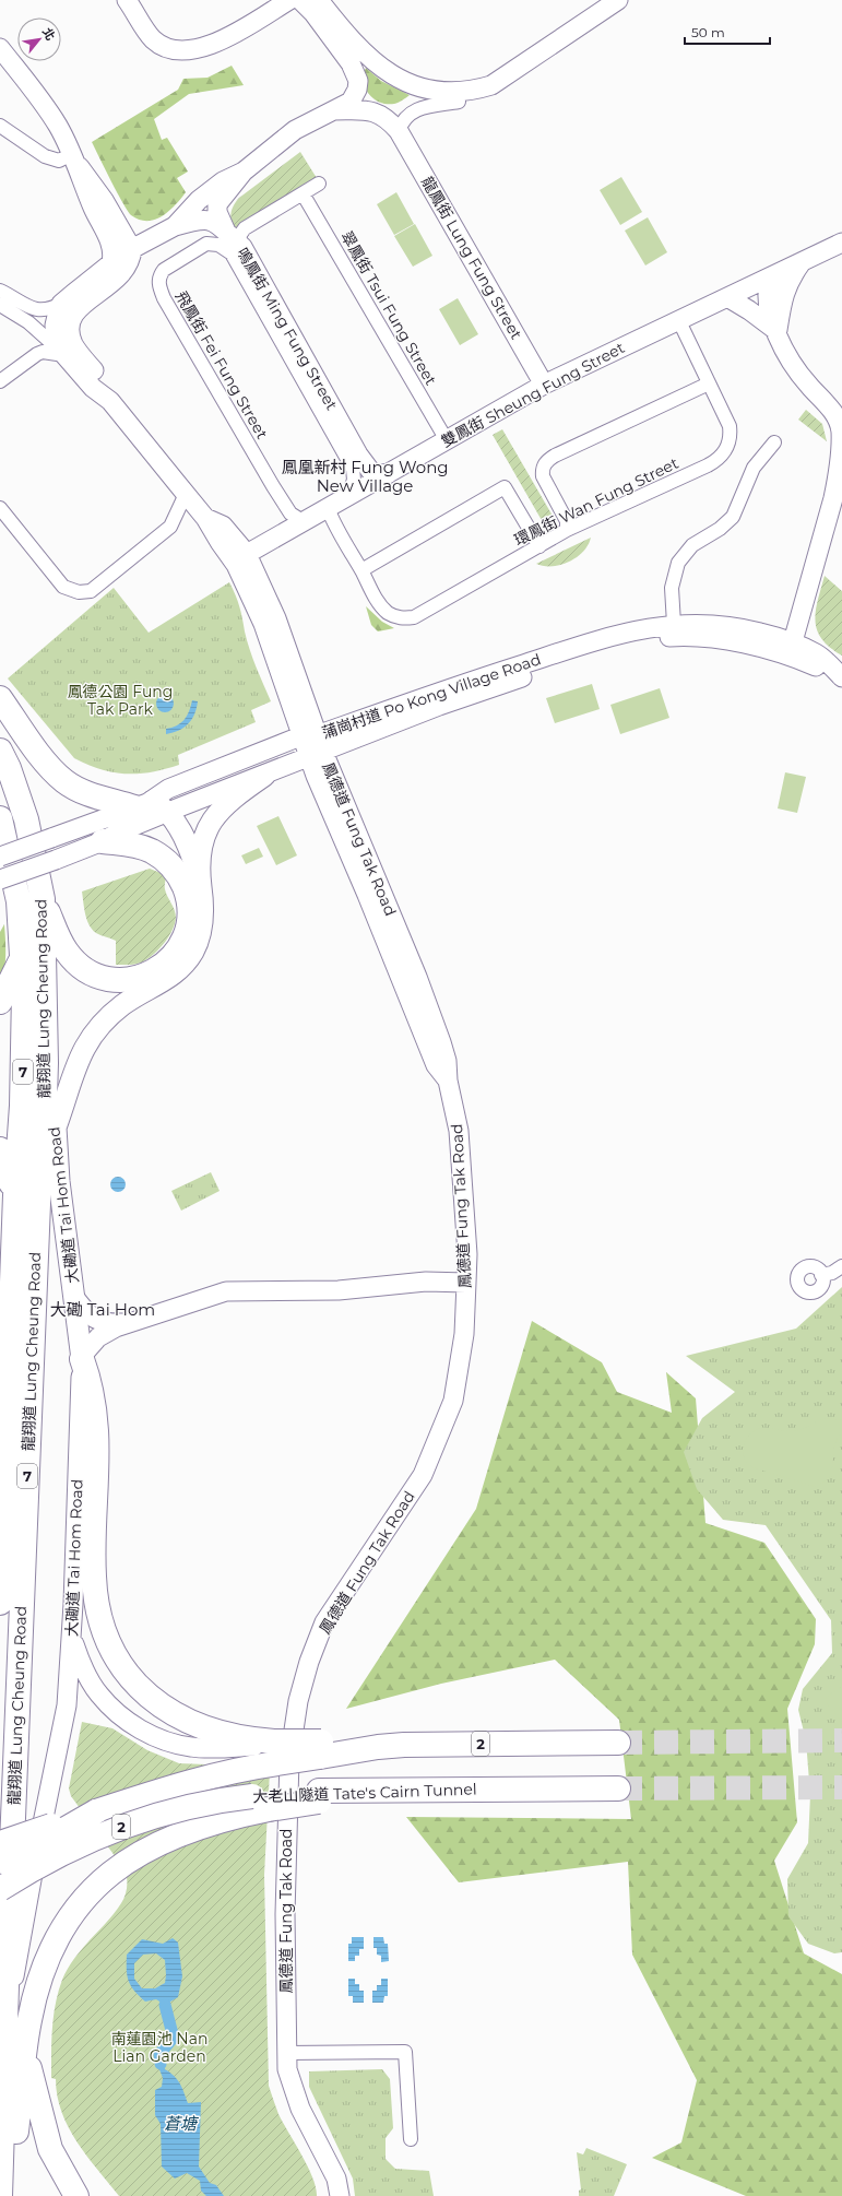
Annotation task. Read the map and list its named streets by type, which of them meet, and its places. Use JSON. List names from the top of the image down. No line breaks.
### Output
{"streets":{"highway":["龍翔道 Lung Cheung Road","7","2","大老山隧道 Tate's Cairn Tunnel"],"main road":["龍鳳街 Lung Fung Street","鳴鳳街 Ming Fung Street","雙鳳街 Sheung Fung Street","蒲崗村道 Po Kong Village Road","鳳德道 Fung Tak Road","大磡道 Tai Hom Road"],"street":["翠鳳街 Tsui Fung Street","飛鳳街 Fei Fung Street","環鳳街 Wan Fung Street"]},"crossings":[["龍鳳街 Lung Fung Street","雙鳳街 Sheung Fung Street"],["翠鳳街 Tsui Fung Street","雙鳳街 Sheung Fung Street"],["鳴鳳街 Ming Fung Street","飛鳳街 Fei Fung Street"],["鳴鳳街 Ming Fung Street","雙鳳街 Sheung Fung Street"],["飛鳳街 Fei Fung Street","雙鳳街 Sheung Fung Street"],["雙鳳街 Sheung Fung Street","環鳳街 Wan Fung Street"],["雙鳳街 Sheung Fung Street","鳳德道 Fung Tak Road"],["蒲崗村道 Po Kong Village Road","鳳德道 Fung Tak Road"],["龍翔道 Lung Cheung Road","大磡道 Tai Hom Road"],["2","大老山隧道 Tate's Cairn Tunnel"]],"districts":["鳳凰新村 Fung Wong New Village","大磡 Tai Hom"],"water":["蒼塘"],"parks":["鳳德公園 Fung Tak Park","南蓮園池 Nan Lian Garden"],"scale_bar":"50 m","north":"top right"}
